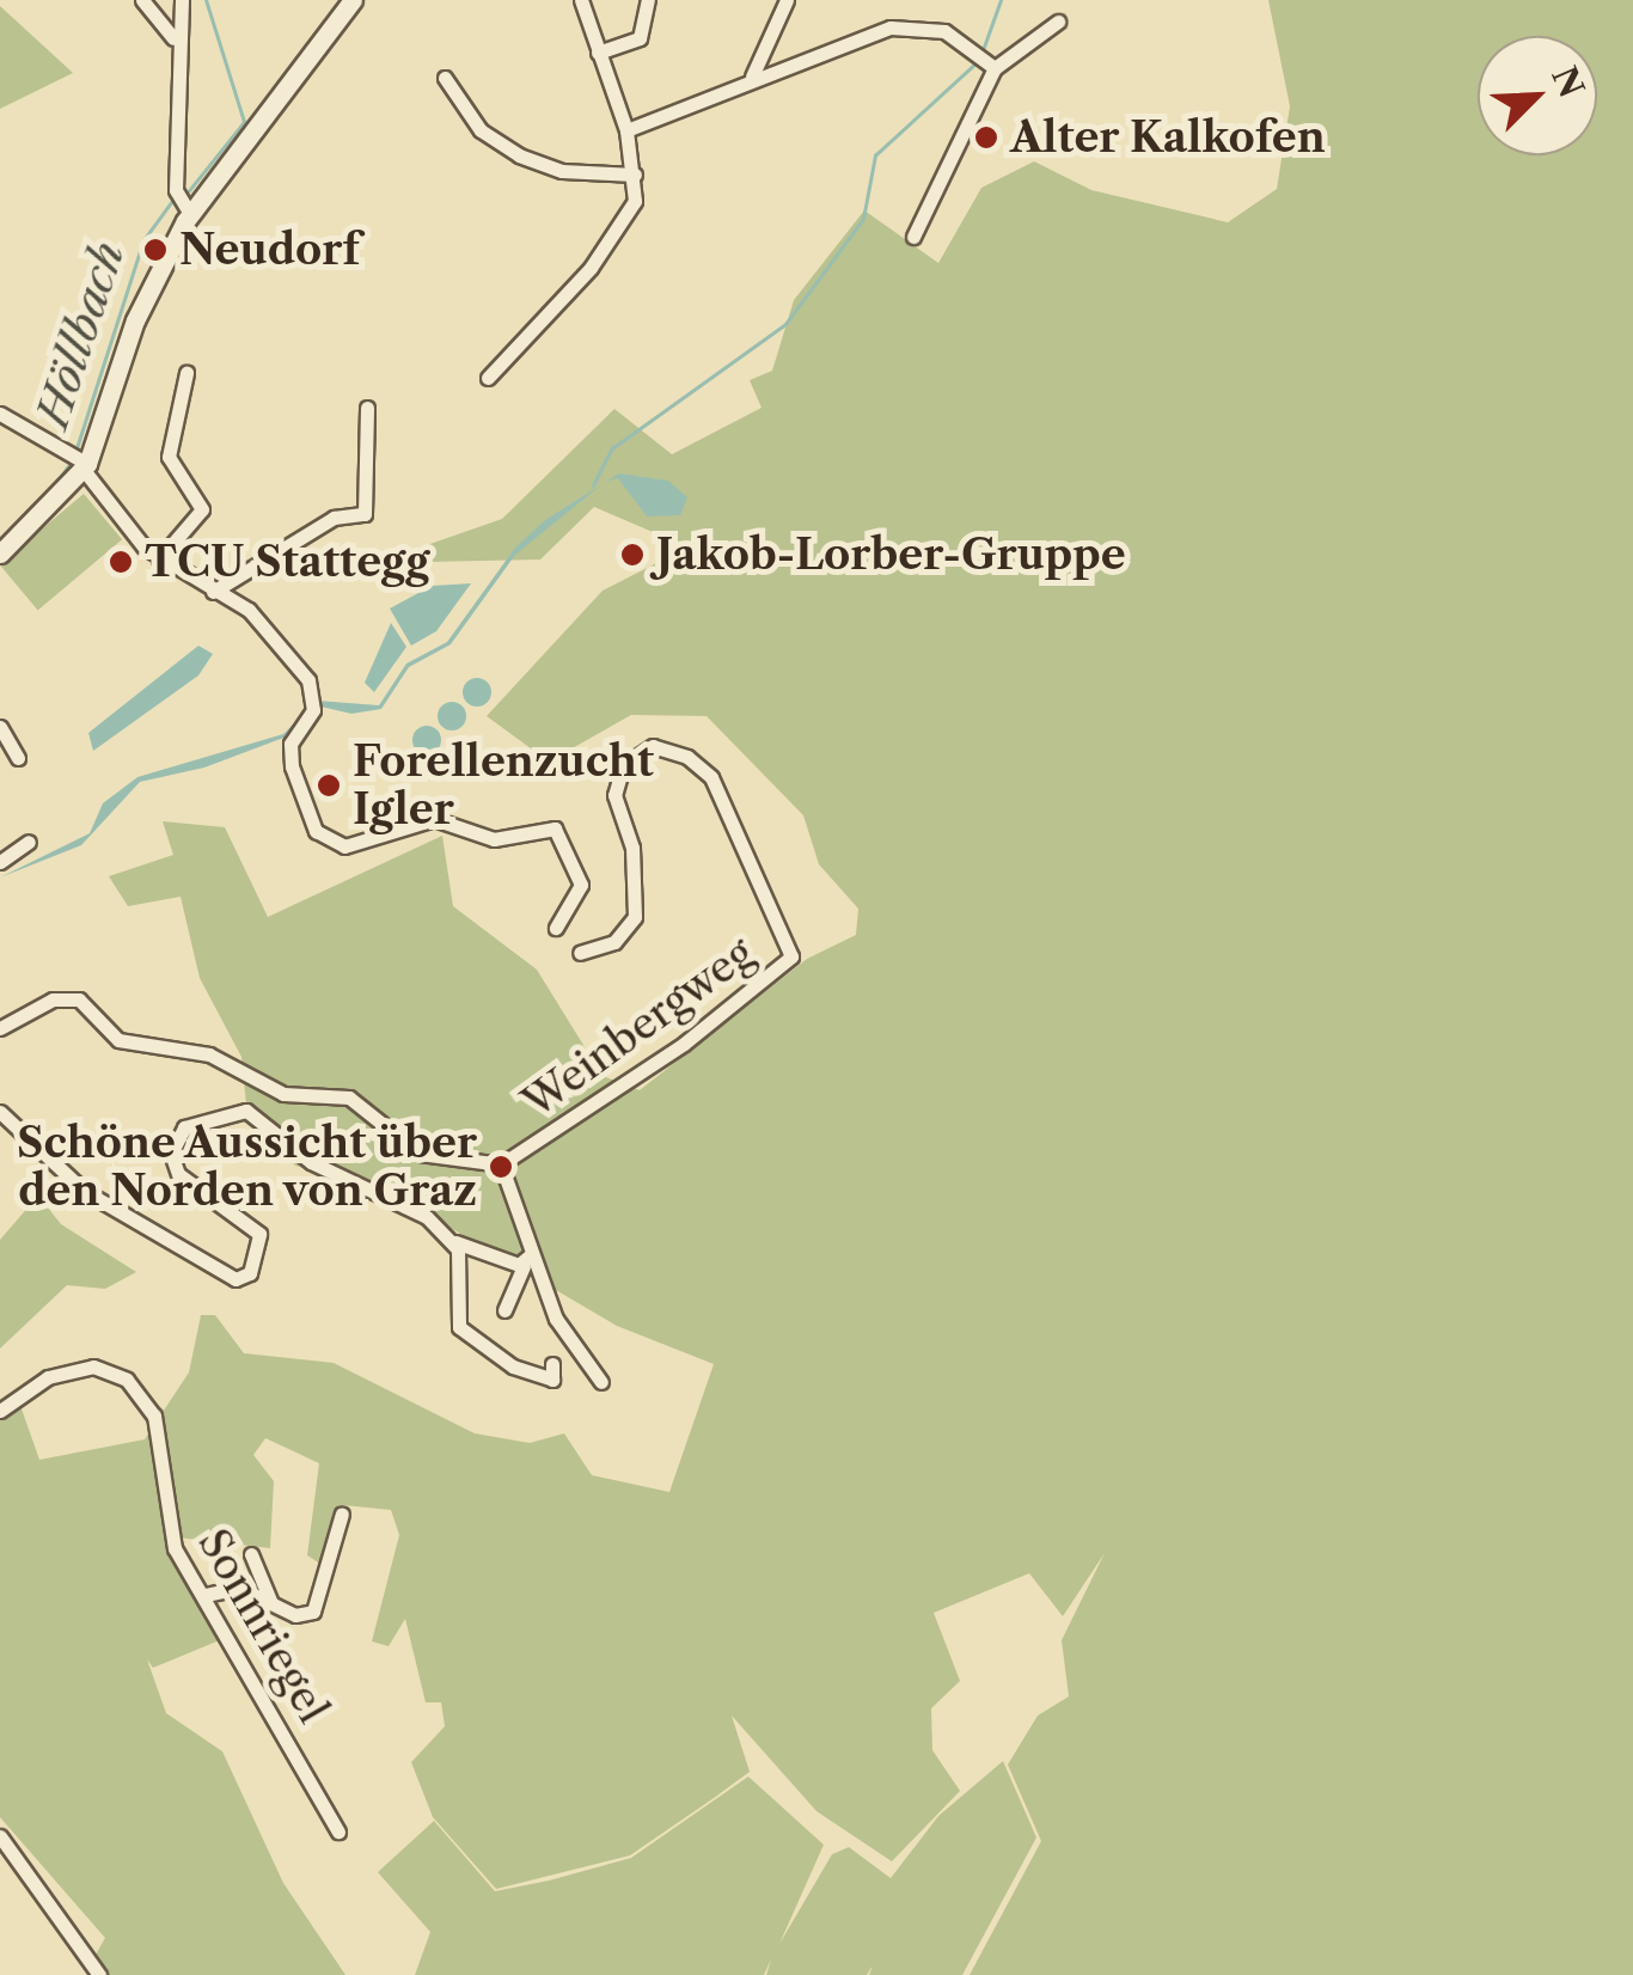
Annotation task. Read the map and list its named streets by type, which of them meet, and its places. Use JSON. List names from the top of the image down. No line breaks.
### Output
{"streets":{"street":["Weinbergweg","Sonnriegel"]},"water":["Höllbach"],"places":["Alter Kalkofen","Neudorf","Jakob-Lorber-Gruppe","TCU Stattegg","Forellenzucht Igler","Schöne Aussicht über den Norden von Graz"],"north":"top right"}
